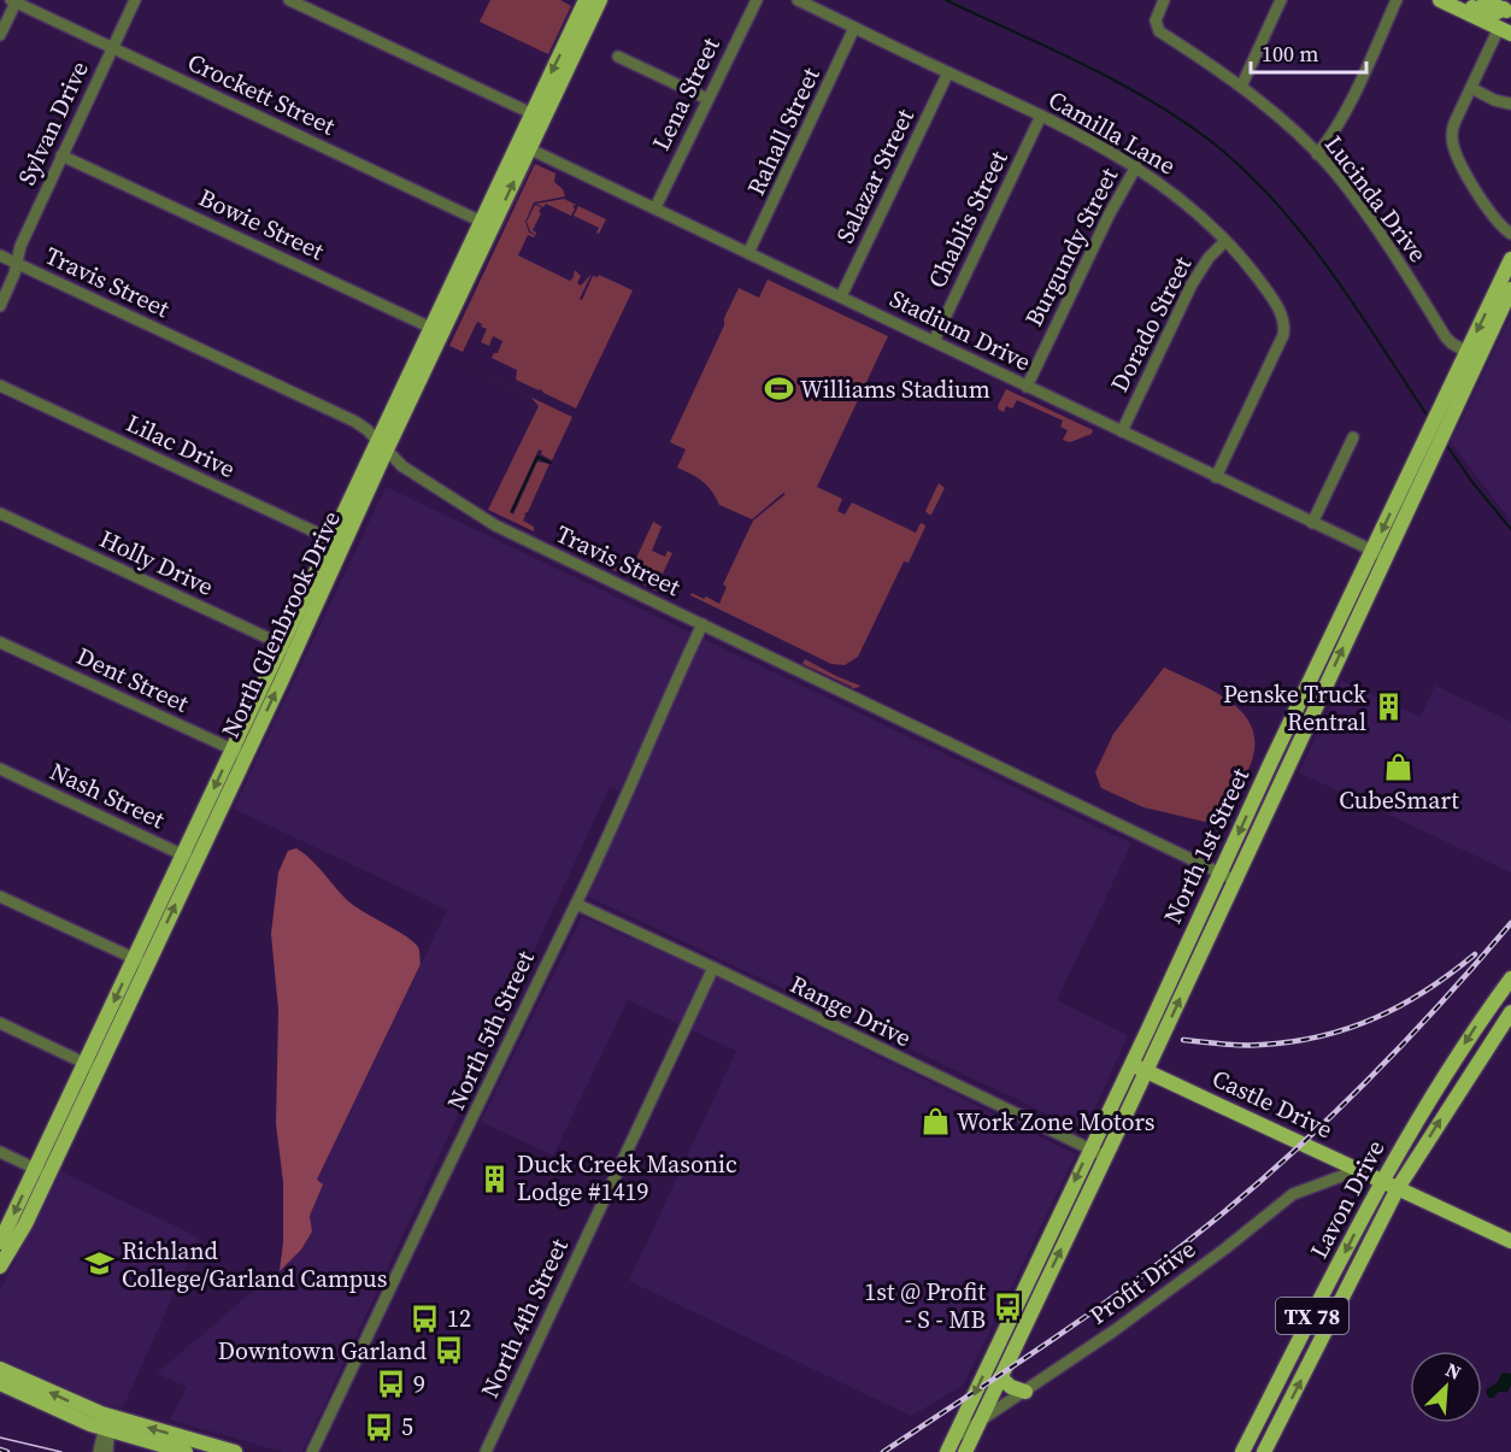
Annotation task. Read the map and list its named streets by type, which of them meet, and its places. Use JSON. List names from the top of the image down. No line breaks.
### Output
{"streets":{"main road":["North Glenbrook Drive","North 1st Street","Castle Drive","Lavon Drive","TX 78"],"street":["Crockett Street","Lena Street","Sylvan Drive","Rahall Street","Camilla Lane","Salazar Street","Lucinda Drive","Chablis Street","Bowie Street","Burgundy Street","Travis Street","Dorado Street","Stadium Drive","Lilac Drive","Holly Drive","Dent Street","Nash Street","Range Drive","North 5th Street","Profit Drive","North 4th Street"]},"crossings":[["Crockett Street","Sylvan Drive"],["Crockett Street","North Glenbrook Drive"],["Lena Street","Stadium Drive"],["Sylvan Drive","Bowie Street"],["Sylvan Drive","Travis Street"],["Rahall Street","Camilla Lane"],["Rahall Street","Stadium Drive"],["Camilla Lane","Salazar Street"],["Camilla Lane","Chablis Street"],["Camilla Lane","Burgundy Street"],["Camilla Lane","Dorado Street"],["Camilla Lane","Stadium Drive"],["Salazar Street","Stadium Drive"],["Lucinda Drive","North 1st Street"],["Chablis Street","Stadium Drive"],["Bowie Street","North Glenbrook Drive"],["Burgundy Street","Stadium Drive"],["Travis Street","North Glenbrook Drive"],["Travis Street","North 1st Street"],["Travis Street","North 5th Street"],["Dorado Street","Stadium Drive"],["Stadium Drive","North Glenbrook Drive"],["Stadium Drive","North 1st Street"],["Lilac Drive","North Glenbrook Drive"],["Holly Drive","North Glenbrook Drive"],["North Glenbrook Drive","Dent Street"],["North Glenbrook Drive","Nash Street"],["North 1st Street","Range Drive"],["North 1st Street","Castle Drive"],["North 1st Street","Profit Drive"],["Range Drive","North 5th Street"],["Range Drive","North 4th Street"],["Castle Drive","Lavon Drive"],["Castle Drive","Profit Drive"]],"places":{"sports":["Williams Stadium"],"building":["Penske Truck Rentral","Duck Creek Masonic Lodge #1419"],"shop":["CubeSmart","Work Zone Motors"],"school or university":["Richland College/Garland Campus"],"bus stop":["1st @ Profit - S - MB","12","Downtown Garland","9","5"]},"scale_bar":"100 m","north":"top right"}
